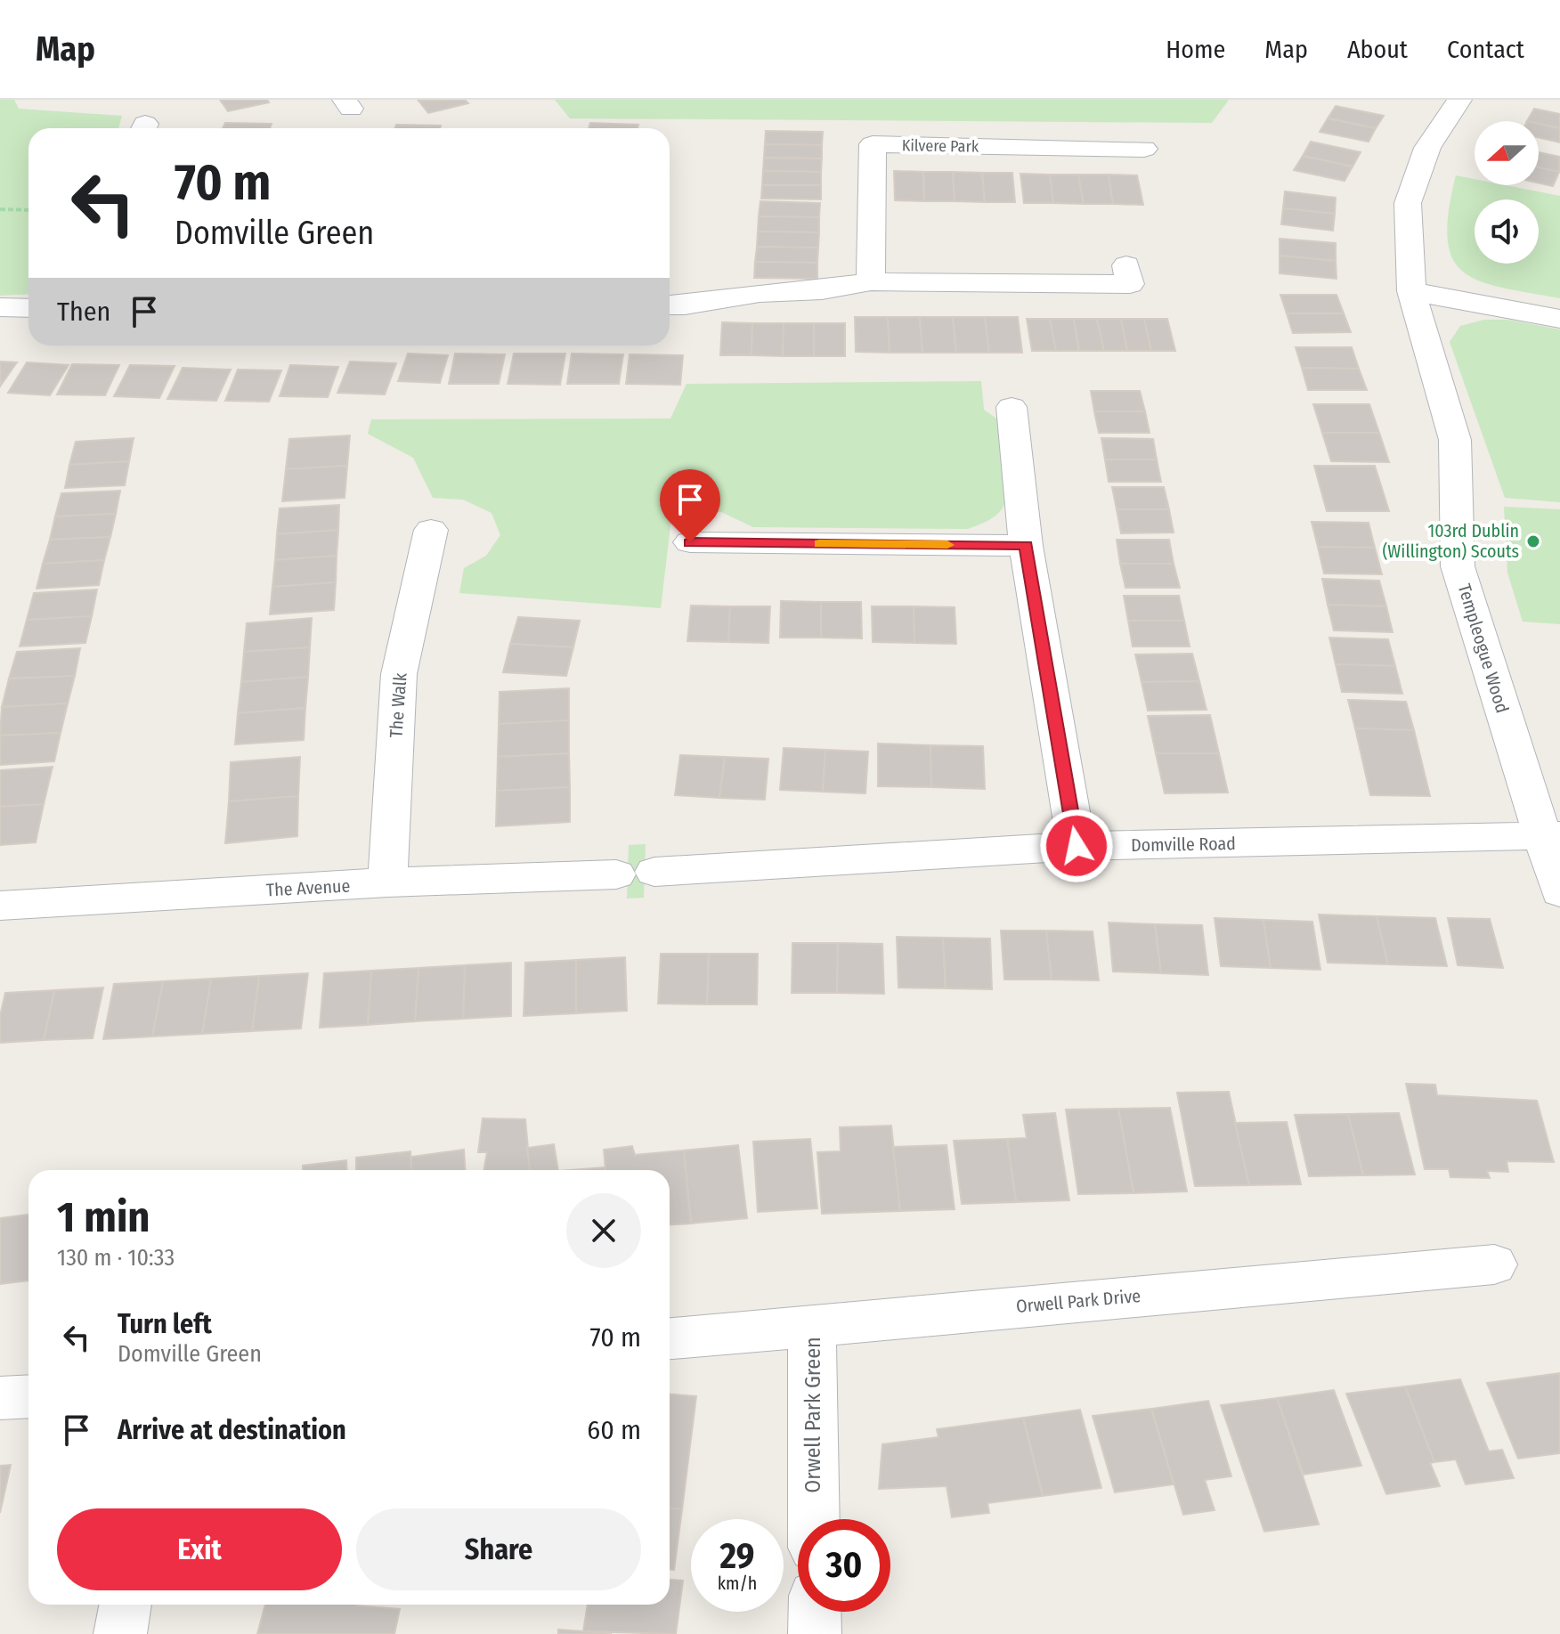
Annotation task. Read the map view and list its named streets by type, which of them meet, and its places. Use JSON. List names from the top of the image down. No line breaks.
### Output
{"streets":{"street":["Kilvere Park","Templeogue Wood","The Walk","Domville Road","The Avenue","Orwell Park Drive","Orwell Park Green"]},"crossings":[["Templeogue Wood","Domville Road"],["The Walk","The Avenue"],["Domville Road","The Avenue"],["Orwell Park Drive","Orwell Park Green"]],"places":["103rd Dublin (Willington) Scouts"],"north":"left","page":{"header":"Map","nav":["Home","Map","About","Contact"],"turn":["70 m","Domville Green"],"then":"Then","heading":["1 min","130 m · 10:33"],"list":[{"name":"Turn left","note":"Domville Green","value":"70 m"},{"name":"Arrive at destination","value":"60 m"}],"buttons":["Exit","Share"],"speed":"29 km/h","limit":"30"}}
